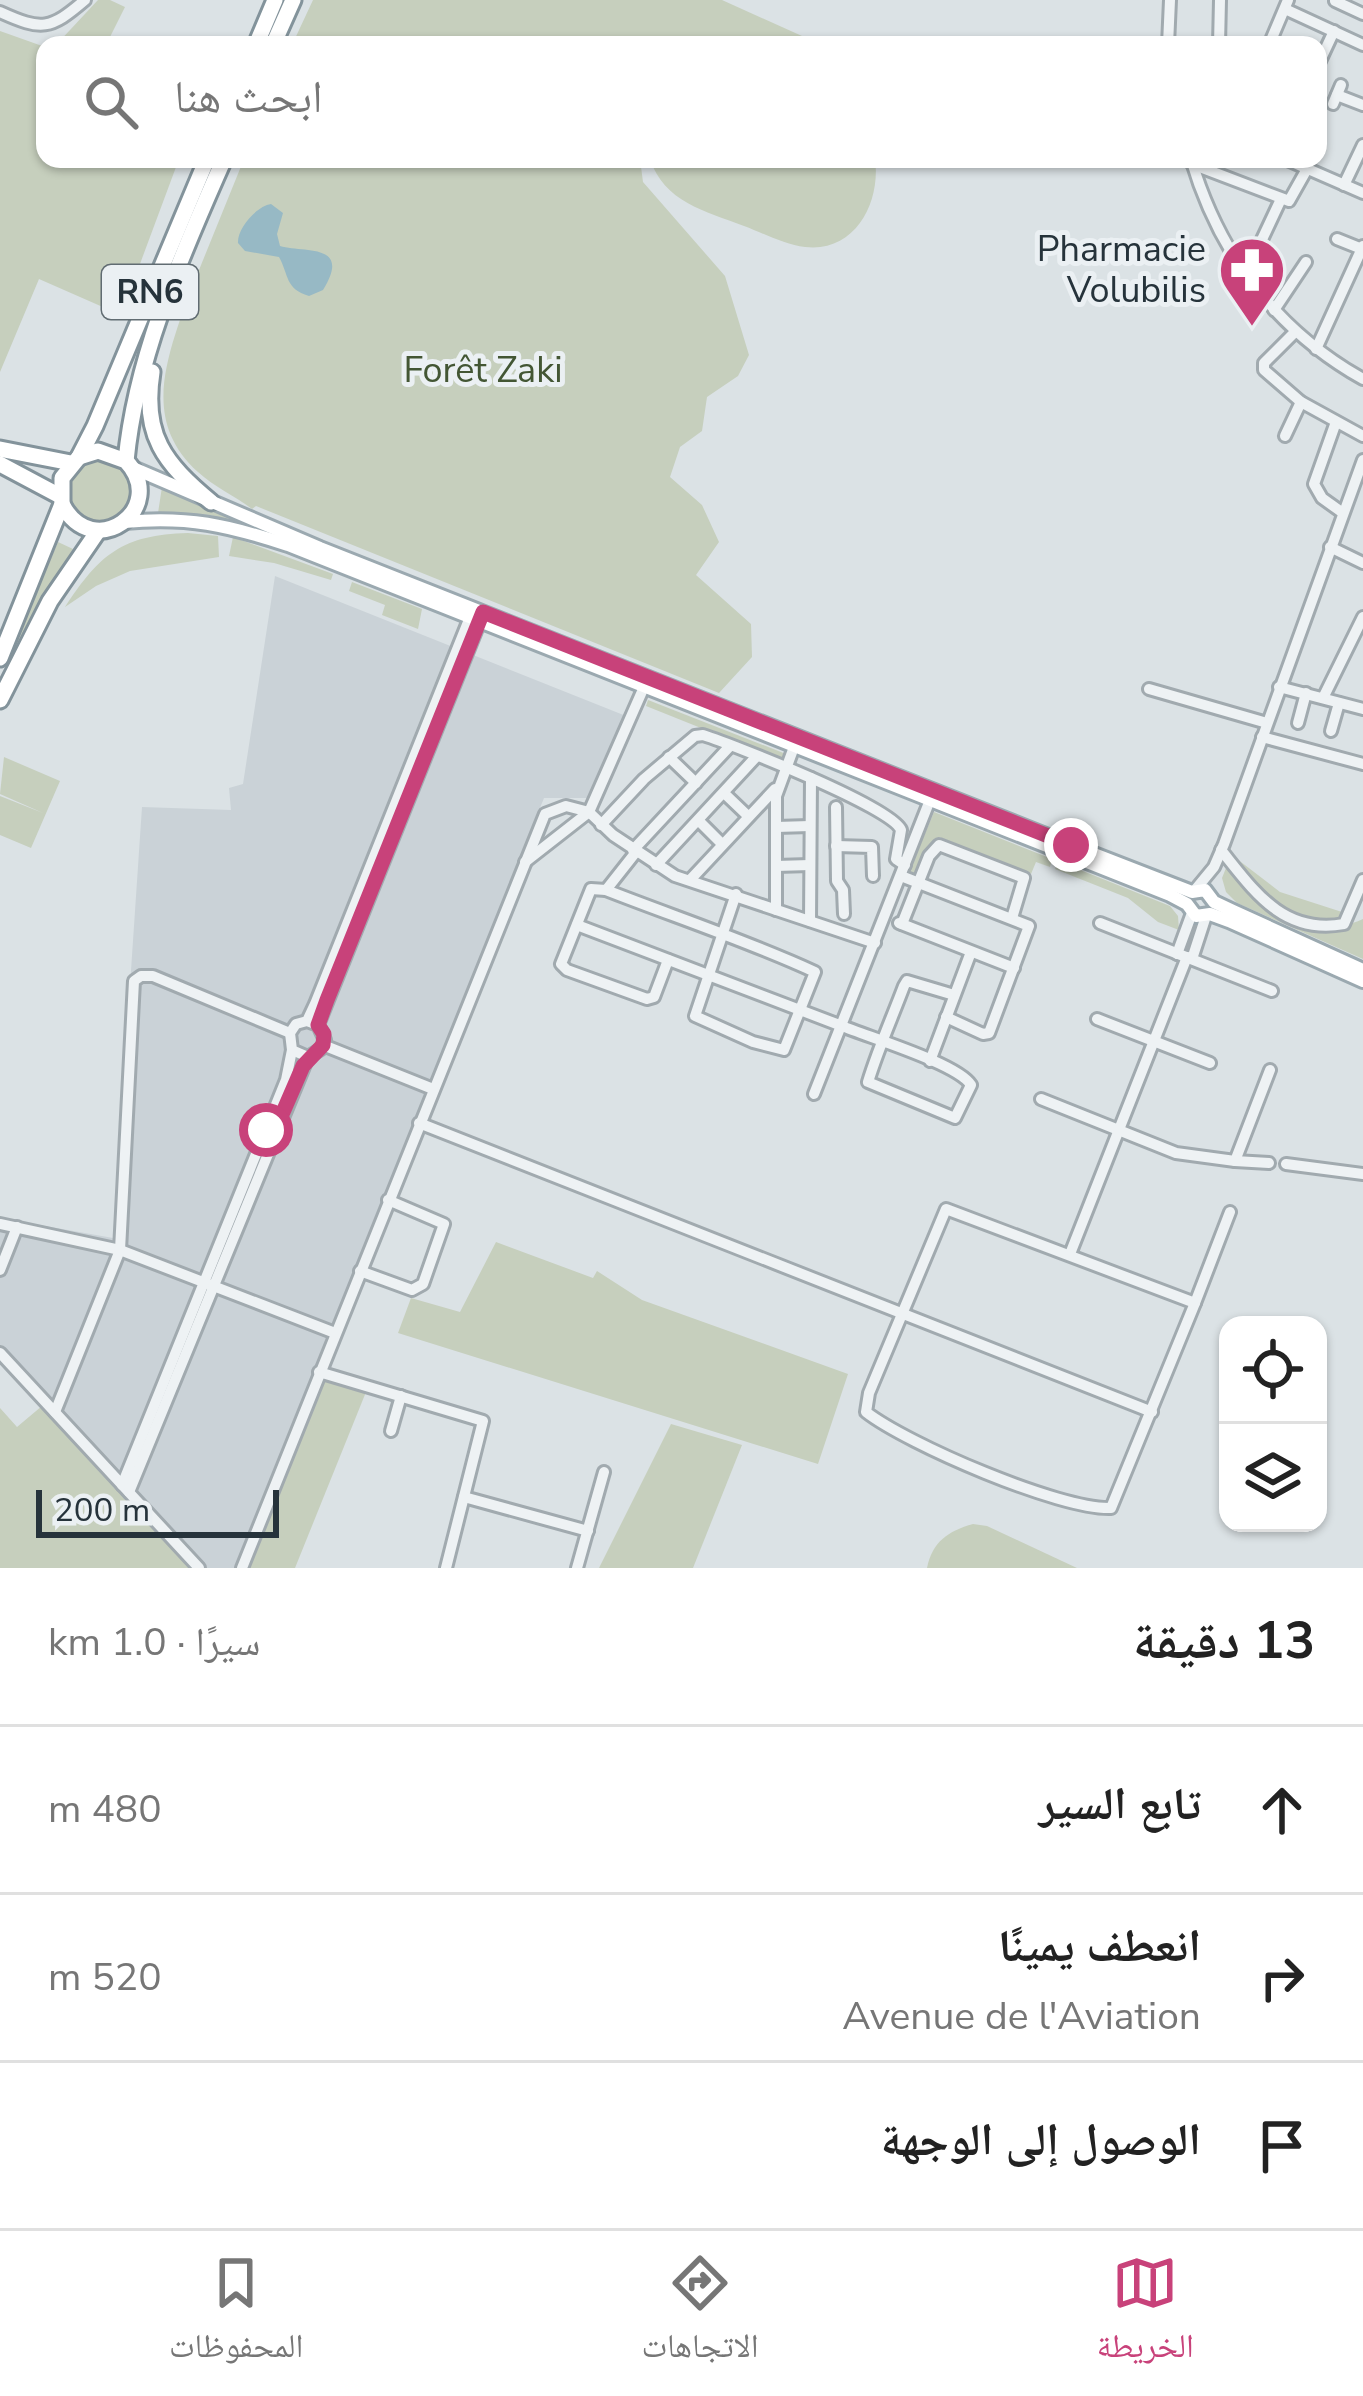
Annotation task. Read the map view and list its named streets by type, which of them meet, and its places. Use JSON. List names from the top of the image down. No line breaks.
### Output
{"streets":{"highway":["RN6"]},"parks":["Forêt Zaki"],"places":{"pharmacy":["Pharmacie Volubilis"]},"scale_bar":"200 m","page":{"search":"ابحث هنا","scale":"200 m","heading":["13 دقيقة","سيرًا · 1.0 km"],"list":[["تابع السير","480 m"],["انعطف يمينًا","Avenue de l'Aviation","520 m"],"الوصول إلى الوجهة"],"nav":["الخريطة","الاتجاهات","المحفوظات"]}}
